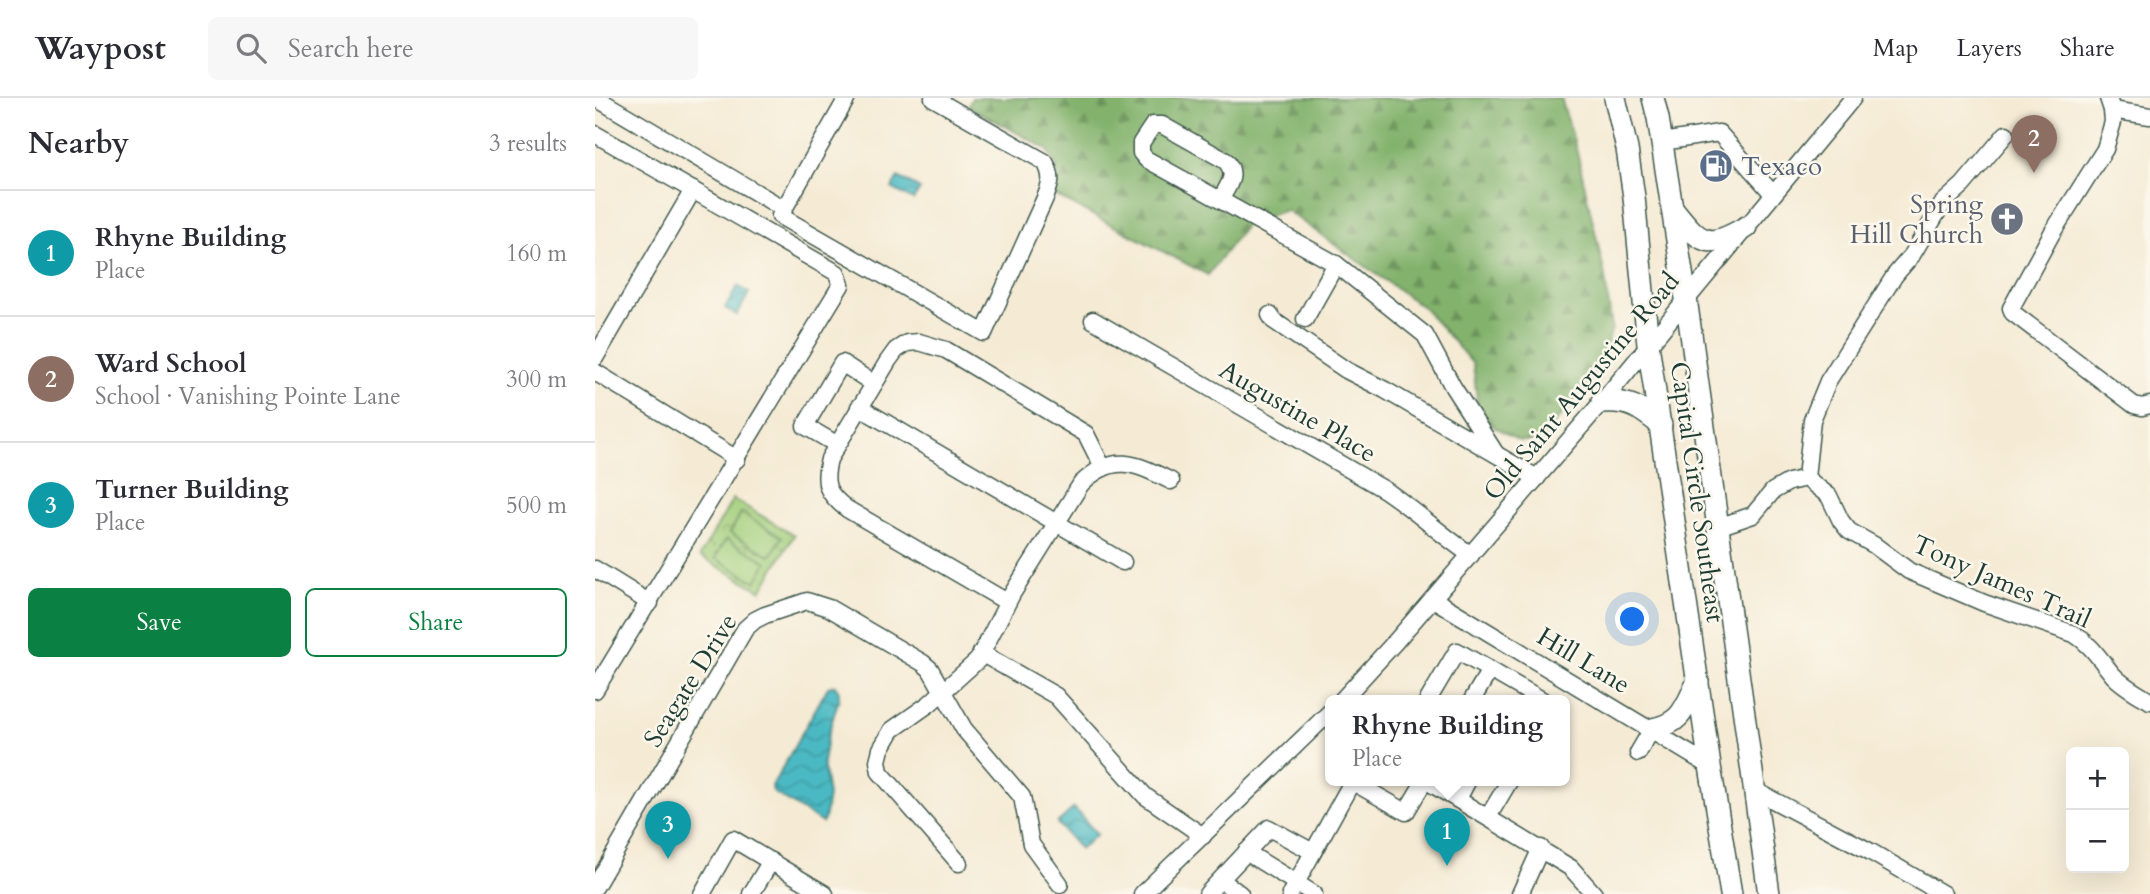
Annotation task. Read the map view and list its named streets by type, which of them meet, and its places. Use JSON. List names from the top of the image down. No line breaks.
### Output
{"streets":{"main road":["Capital Circle Southeast"],"street":["Old Saint Augustine Road","Augustine Place","Tony James Trail","Hill Lane","Seagate Drive"]},"crossings":[["Old Saint Augustine Road","Augustine Place"],["Old Saint Augustine Road","Capital Circle Southeast"],["Old Saint Augustine Road","Hill Lane"],["Capital Circle Southeast","Hill Lane"]],"places":{"fuel station":["Texaco"],"church":["Spring Hill Church"]},"page":{"header":"Waypost","search":"Search here","nav":["Map","Layers","Share"],"heading":["Nearby","3 results"],"pins":["2","3","1"],"list":[{"mark":"1","name":"Rhyne Building","note":"Place","value":"160 m"},{"mark":"2","name":"Ward School","note":"School · Vanishing Pointe Lane","value":"300 m"},{"mark":"3","name":"Turner Building","note":"Place","value":"500 m"}],"buttons":["Save","Share"],"popup":["Rhyne Building","Place"],"map_buttons":["+","−"]}}
